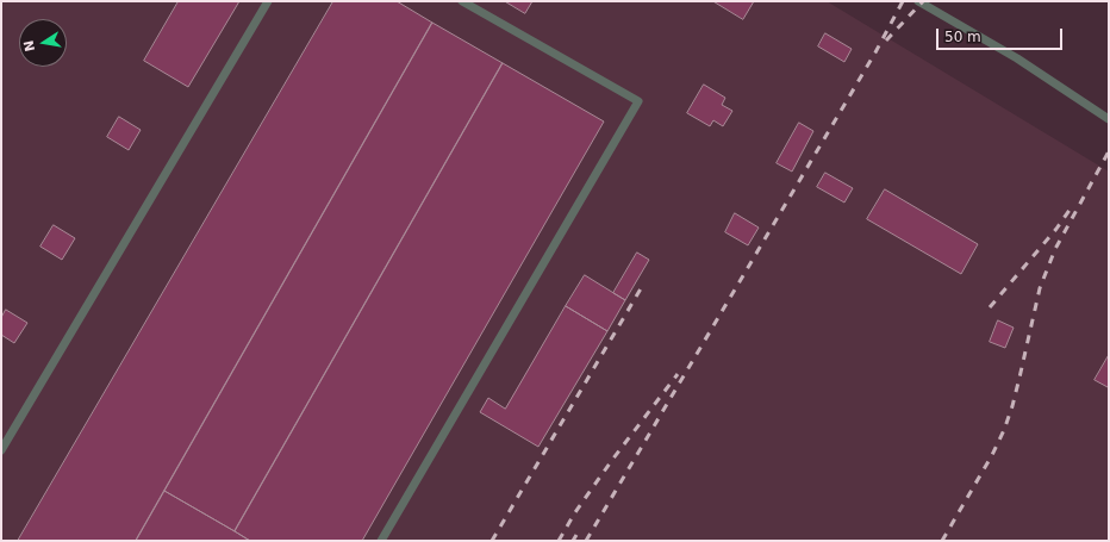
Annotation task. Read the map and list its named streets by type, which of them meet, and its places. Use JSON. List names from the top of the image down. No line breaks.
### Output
{"scale_bar":"50 m","north":"left"}
